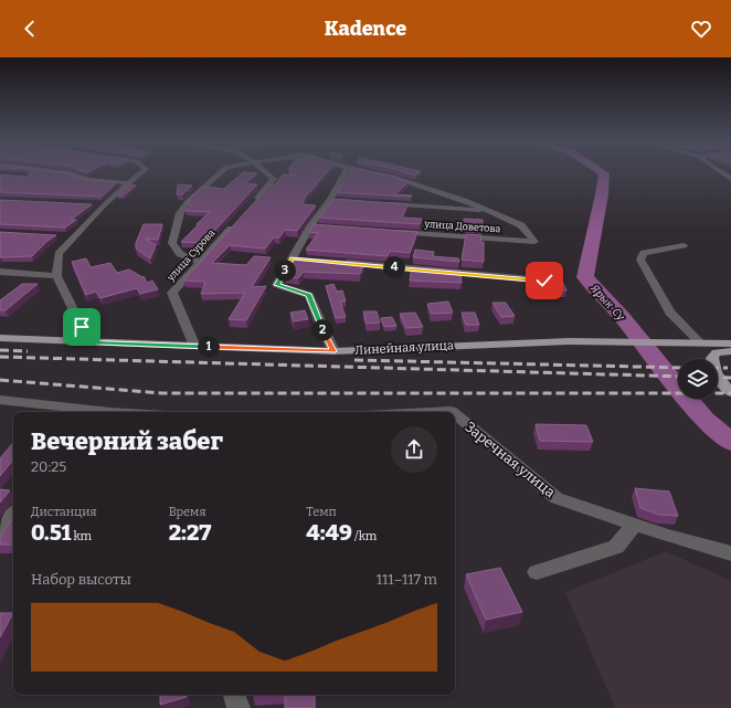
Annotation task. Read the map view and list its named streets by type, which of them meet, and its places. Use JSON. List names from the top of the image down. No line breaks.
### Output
{"streets":{"main road":["Линейная улица"],"street":["улица Доветова","улица Сурова","Заречная улица"]},"crossings":[["улица Сурова","Линейная улица"]],"water":["Ярык-Су"],"page":{"header":"Kadence","pins":["4","3","2","1"],"heading":["Вечерний забег","20:25"],"stats":[["Дистанция","0.51 km"],["Время","2:27"],["Темп","4:49 /km"]],"chart":["Набор высоты","111–117 m"]}}
